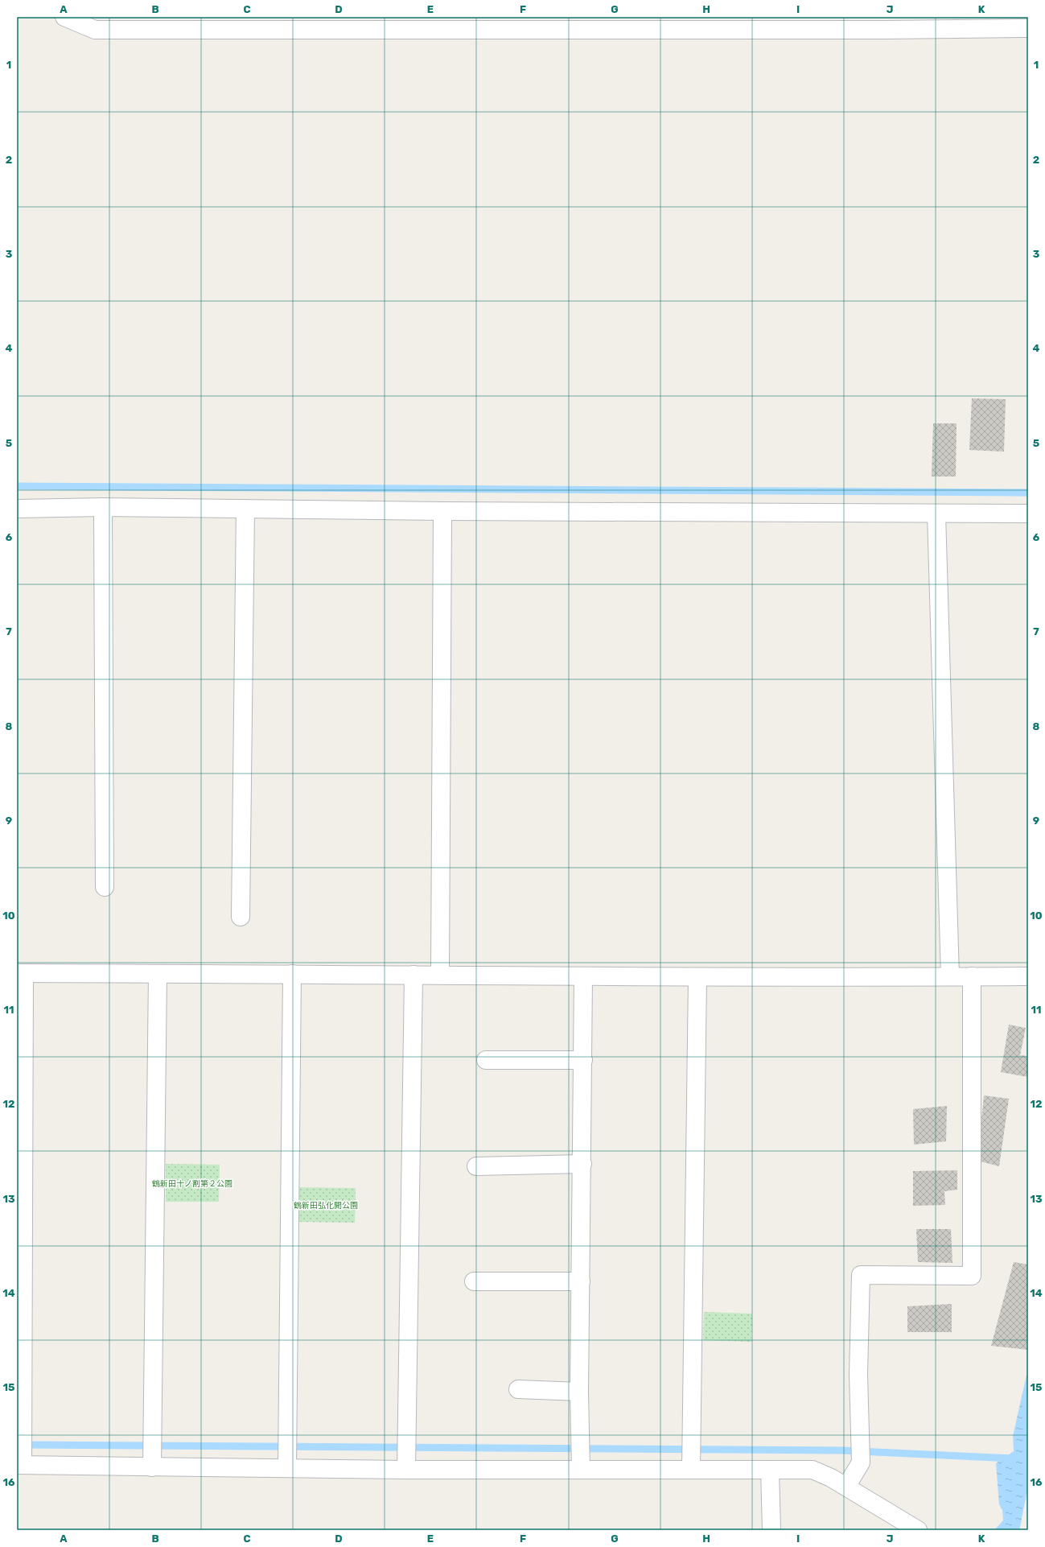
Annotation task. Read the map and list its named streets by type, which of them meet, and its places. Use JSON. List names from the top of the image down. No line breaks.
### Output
{"parks":["鶴新田十ノ割第２公園","鶴新田弘化開公園"],"grid":{"columns":["A","B","C","D","E","F","G","H","I","J","K"],"rows":["1","2","3","4","5","6","7","8","9","10","11","12","13","14","15","16"]}}
